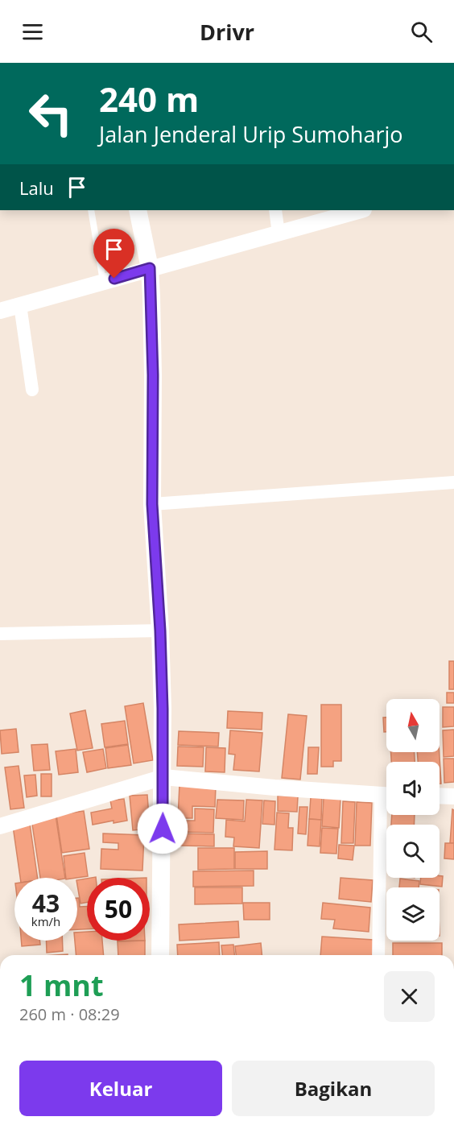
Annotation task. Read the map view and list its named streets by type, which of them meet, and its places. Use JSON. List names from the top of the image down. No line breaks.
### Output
{"north":"top","page":{"header":"Drivr","turn":["240 m","Jalan Jenderal Urip Sumoharjo"],"then":"Lalu","speed":"43 km/h","limit":"50","heading":["1 mnt","260 m · 08:29"],"buttons":["Keluar","Bagikan"]}}
